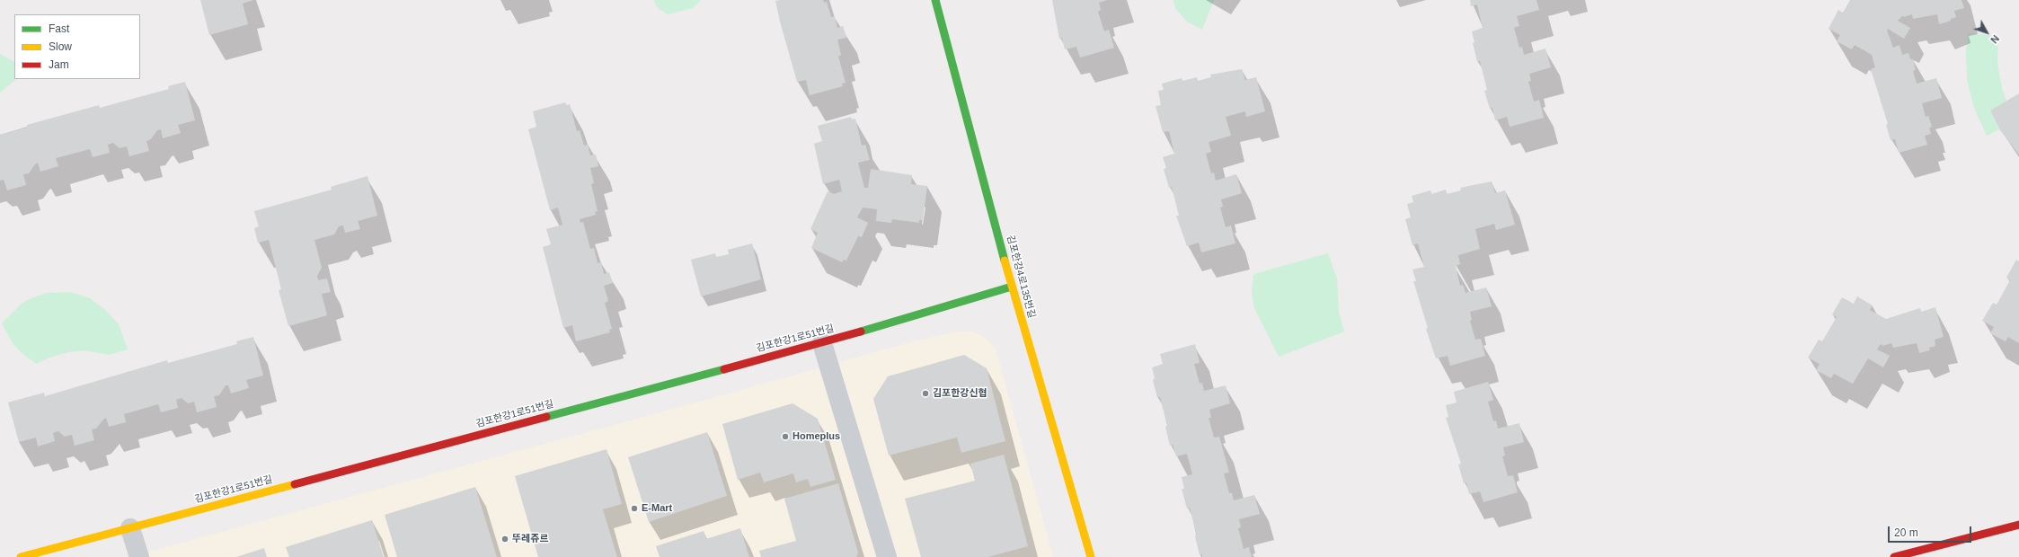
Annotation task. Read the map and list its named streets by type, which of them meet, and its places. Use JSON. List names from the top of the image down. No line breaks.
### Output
{"streets":{"street":["김포한강4로135번길","김포한강1로51번길"]},"crossings":[["김포한강4로135번길","김포한강1로51번길"]],"places":["김포한강신협","Homeplus","E-Mart","뚜레쥬르"],"legend":["Fast","Slow","Jam"],"scale_bar":"20 m","north":"bottom right"}
